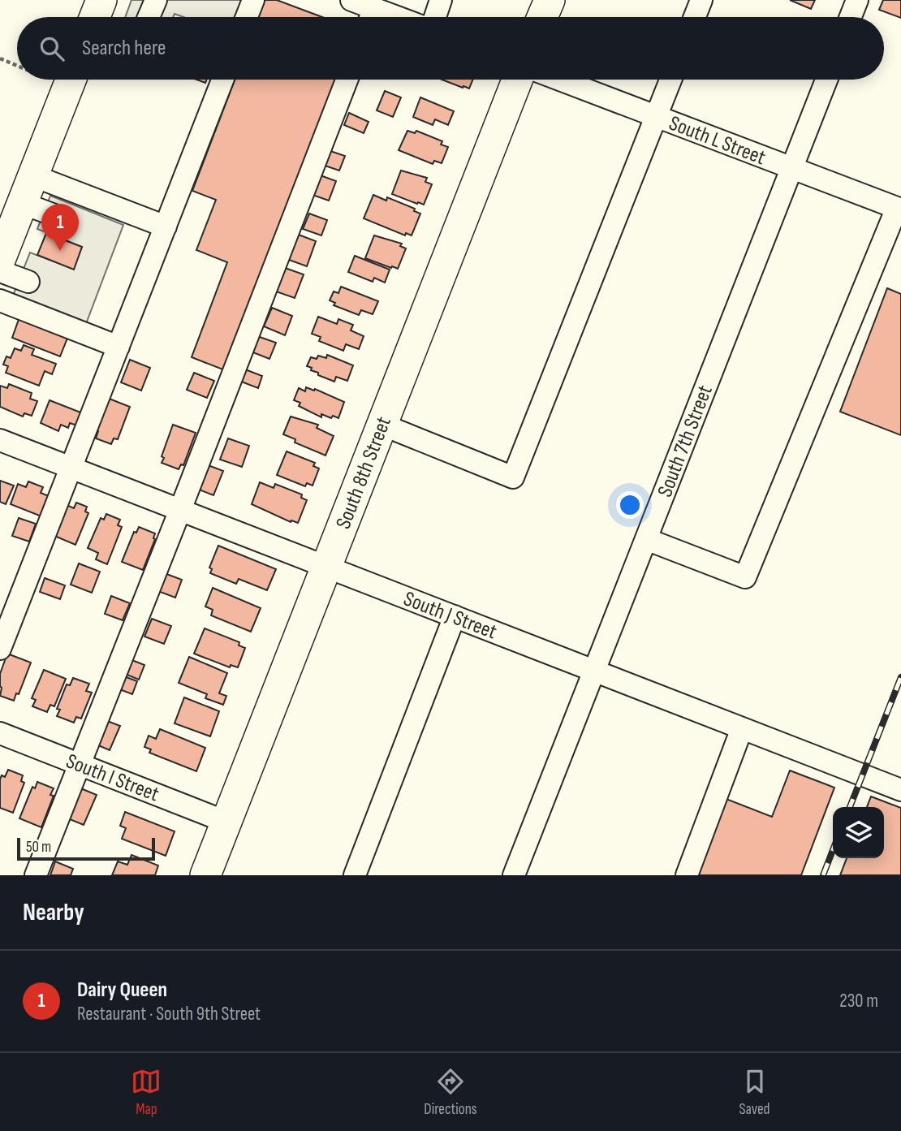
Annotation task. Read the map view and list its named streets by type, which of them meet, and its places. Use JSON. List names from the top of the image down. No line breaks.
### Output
{"streets":{"highway":["South 8th Street"],"street":["South L Street","South 7th Street","South J Street","South I Street"]},"crossings":[["South L Street","South 7th Street"],["South 7th Street","South J Street"],["South 8th Street","South J Street"],["South 8th Street","South I Street"]],"scale_bar":"50 m","page":{"search":"Search here","pins":"1","scale":"50 m","heading":"Nearby","list":[{"mark":"1","name":"Dairy Queen","note":"Restaurant · South 9th Street","value":"230 m"}],"nav":["Map","Directions","Saved"]}}
